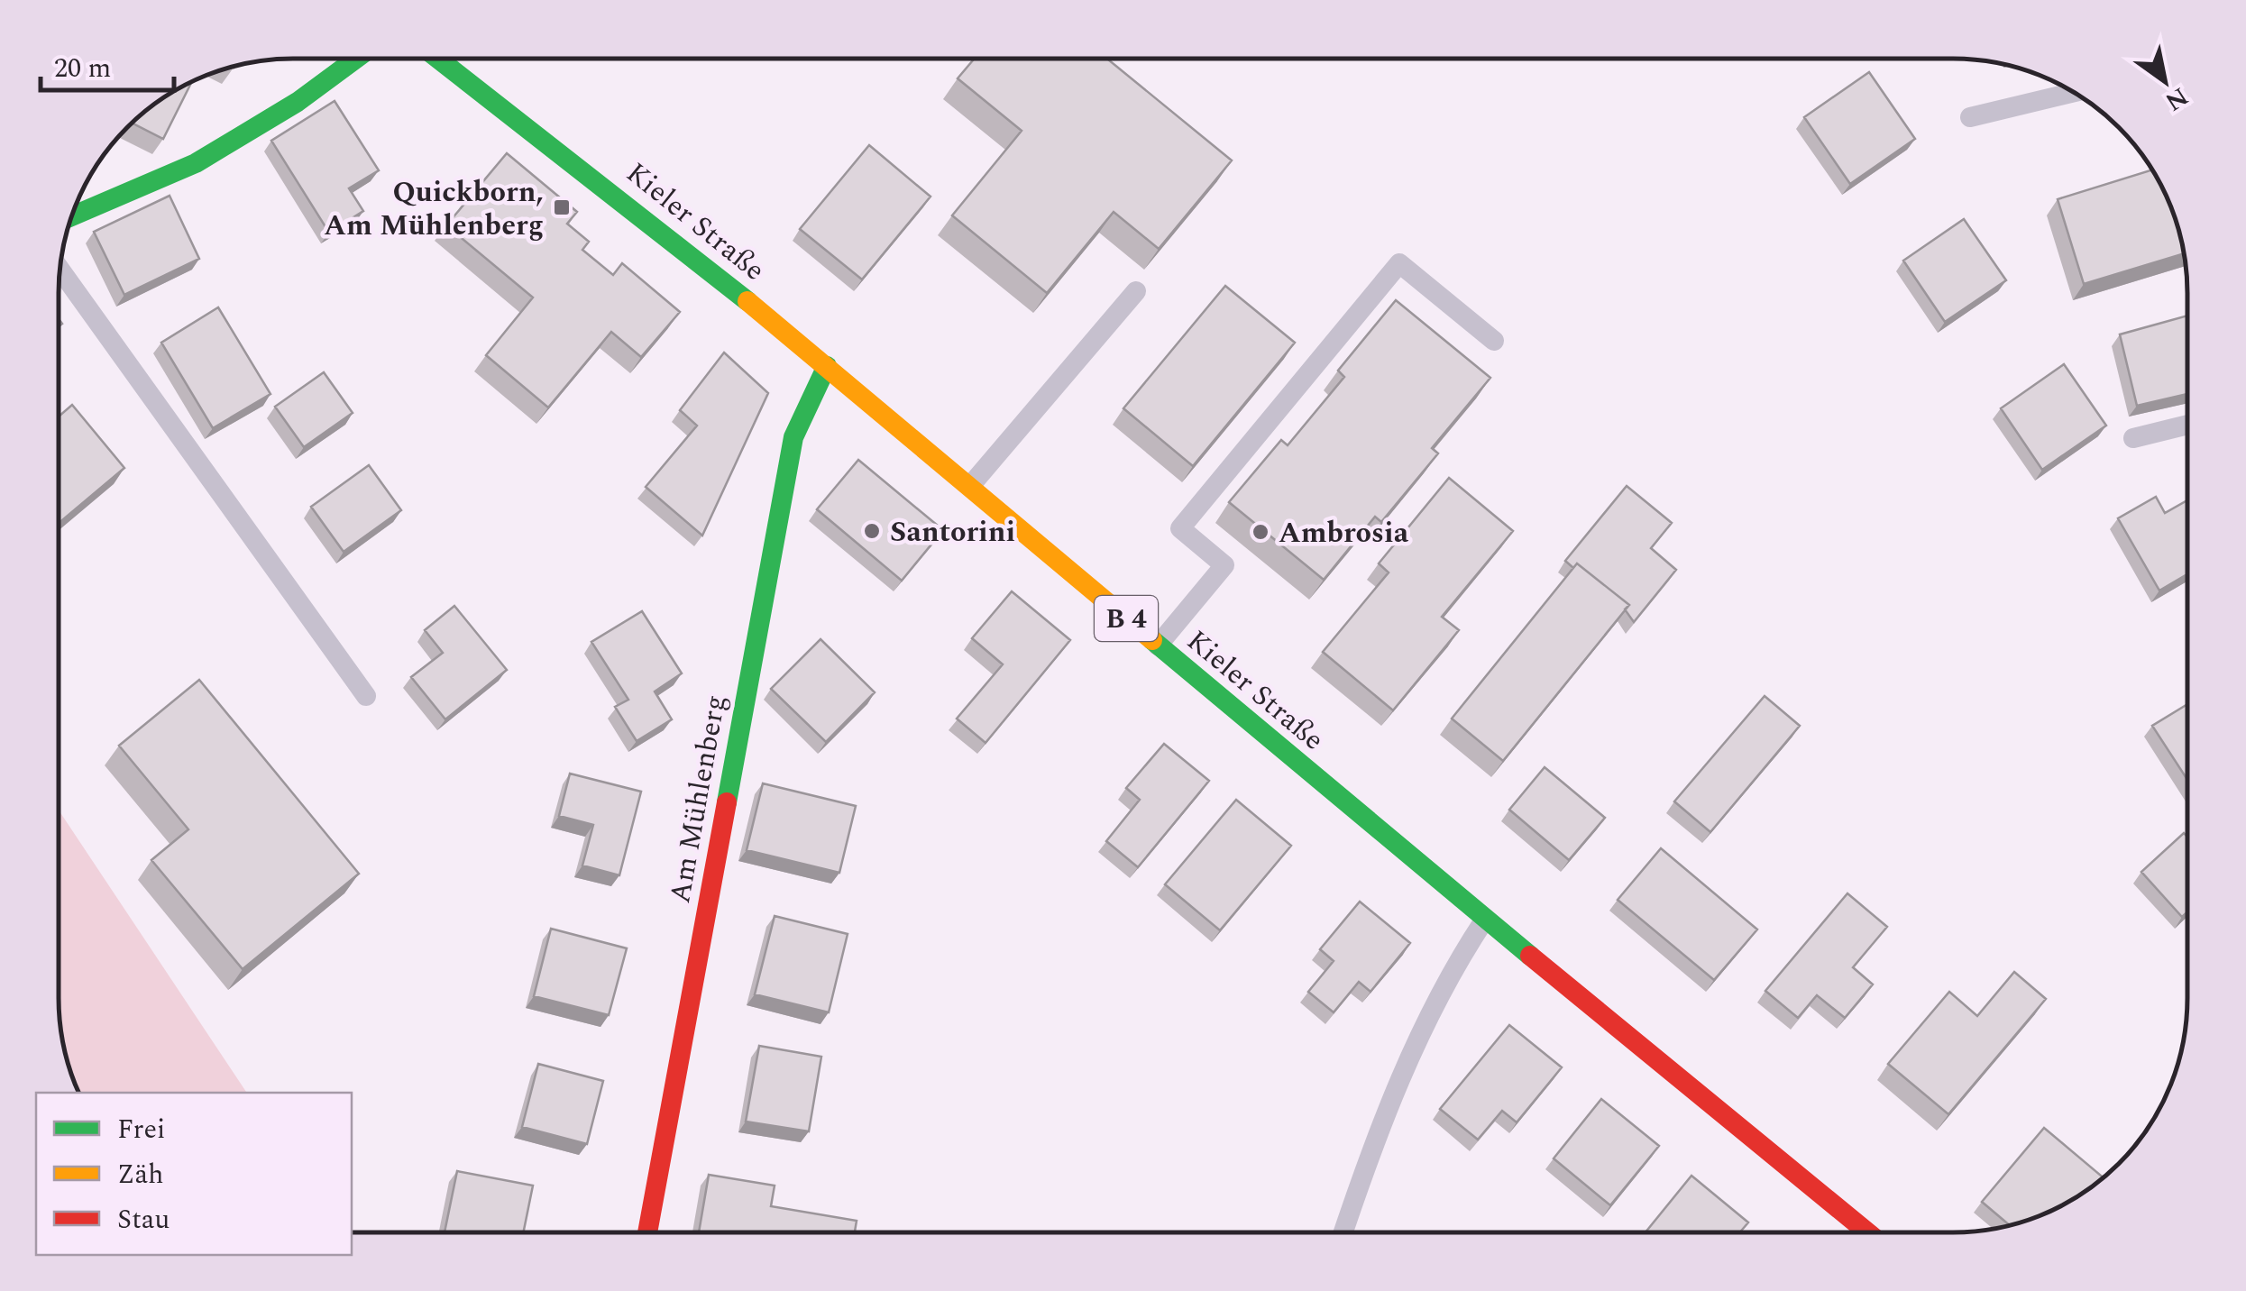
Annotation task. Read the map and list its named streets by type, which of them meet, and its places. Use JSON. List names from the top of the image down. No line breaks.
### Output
{"streets":{"main road":["Kieler Straße","B 4","Am Mühlenberg"]},"crossings":[["Kieler Straße","Am Mühlenberg"]],"places":{"transit":["Quickborn, Am Mühlenberg"],"other":["Santorini","Ambrosia"]},"legend":["Frei","Zäh","Stau"],"scale_bar":"20 m","north":"bottom right"}
